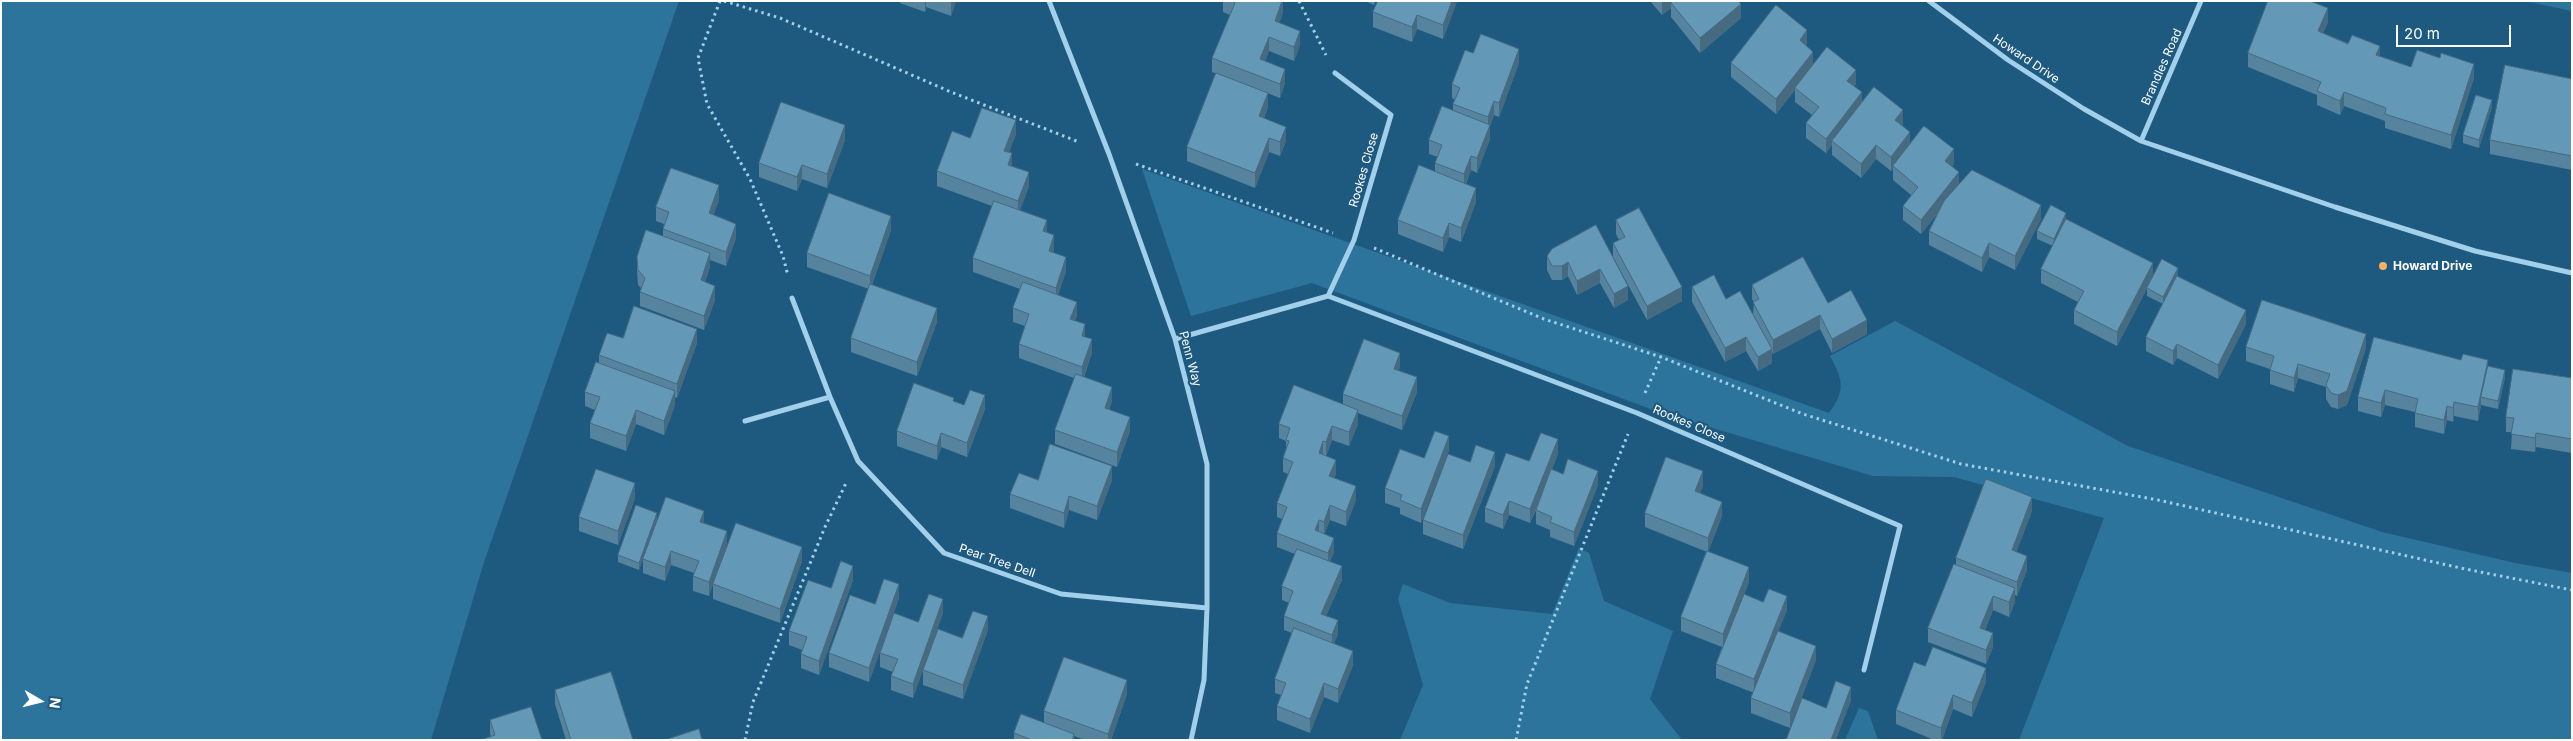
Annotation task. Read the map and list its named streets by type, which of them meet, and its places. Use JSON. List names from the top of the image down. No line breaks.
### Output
{"streets":{"street":["Howard Drive","Brandles Road","Rookes Close","Penn Way","Pear Tree Dell"]},"crossings":[["Howard Drive","Brandles Road"],["Penn Way","Pear Tree Dell"]],"places":["Howard Drive"],"scale_bar":"20 m","north":"right"}
